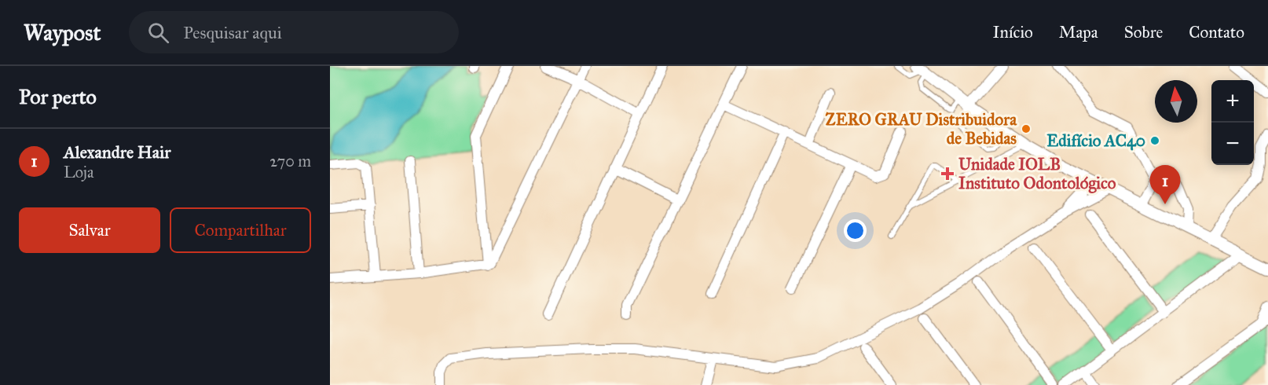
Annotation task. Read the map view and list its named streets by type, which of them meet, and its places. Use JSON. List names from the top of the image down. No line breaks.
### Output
{"places":{"other":["ZERO GRAU Distribuidora de Bebidas","Edifício AC40"],"health":["Unidade IOLB Instituto Odontológico"]},"north":"top","page":{"header":"Waypost","search":"Pesquisar aqui","nav":["Início","Mapa","Sobre","Contato"],"heading":"Por perto","map_buttons":["+","−"],"list":[{"mark":"1","name":"Alexandre Hair","note":"Loja","value":"270 m"}],"pins":"1","buttons":["Salvar","Compartilhar"]}}
